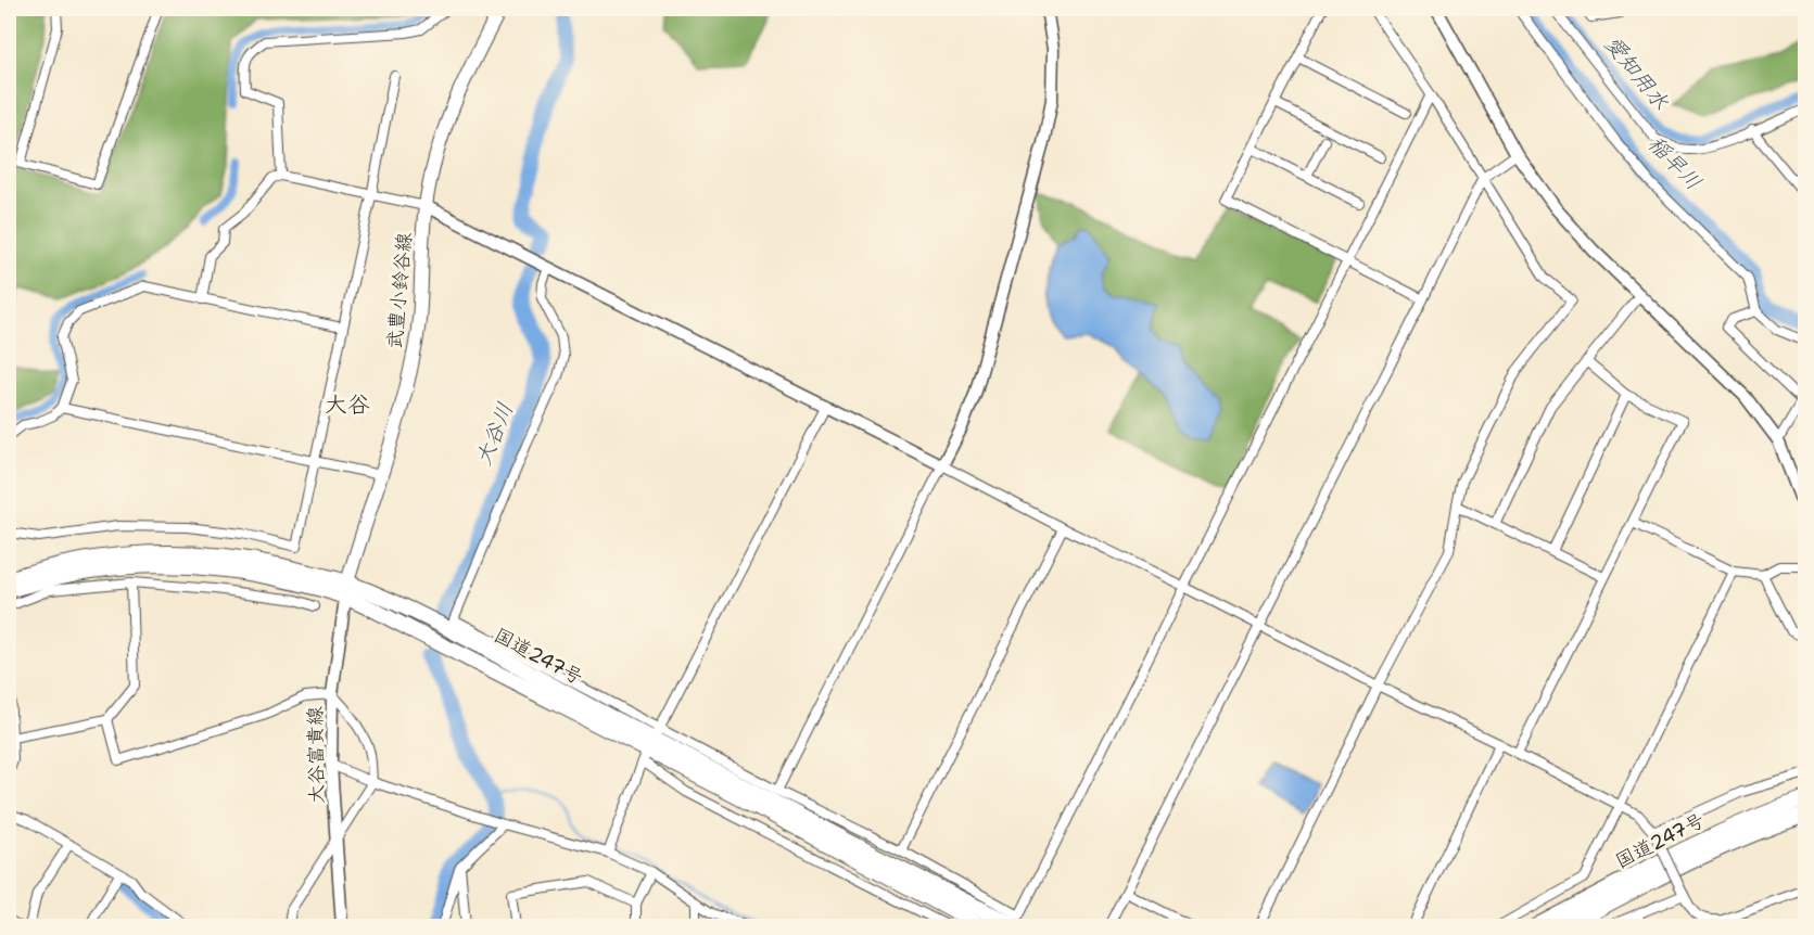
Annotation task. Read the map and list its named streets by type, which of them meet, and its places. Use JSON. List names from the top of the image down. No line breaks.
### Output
{"streets":{"highway":["国道247号"],"main road":["武豊小鈴谷線"],"street":["大谷富貴線"]},"crossings":[["武豊小鈴谷線","国道247号"],["武豊小鈴谷線","大谷富貴線"],["国道247号","大谷富貴線"]],"districts":["大谷"],"water":["愛知用水","稲早川","大谷川"]}
